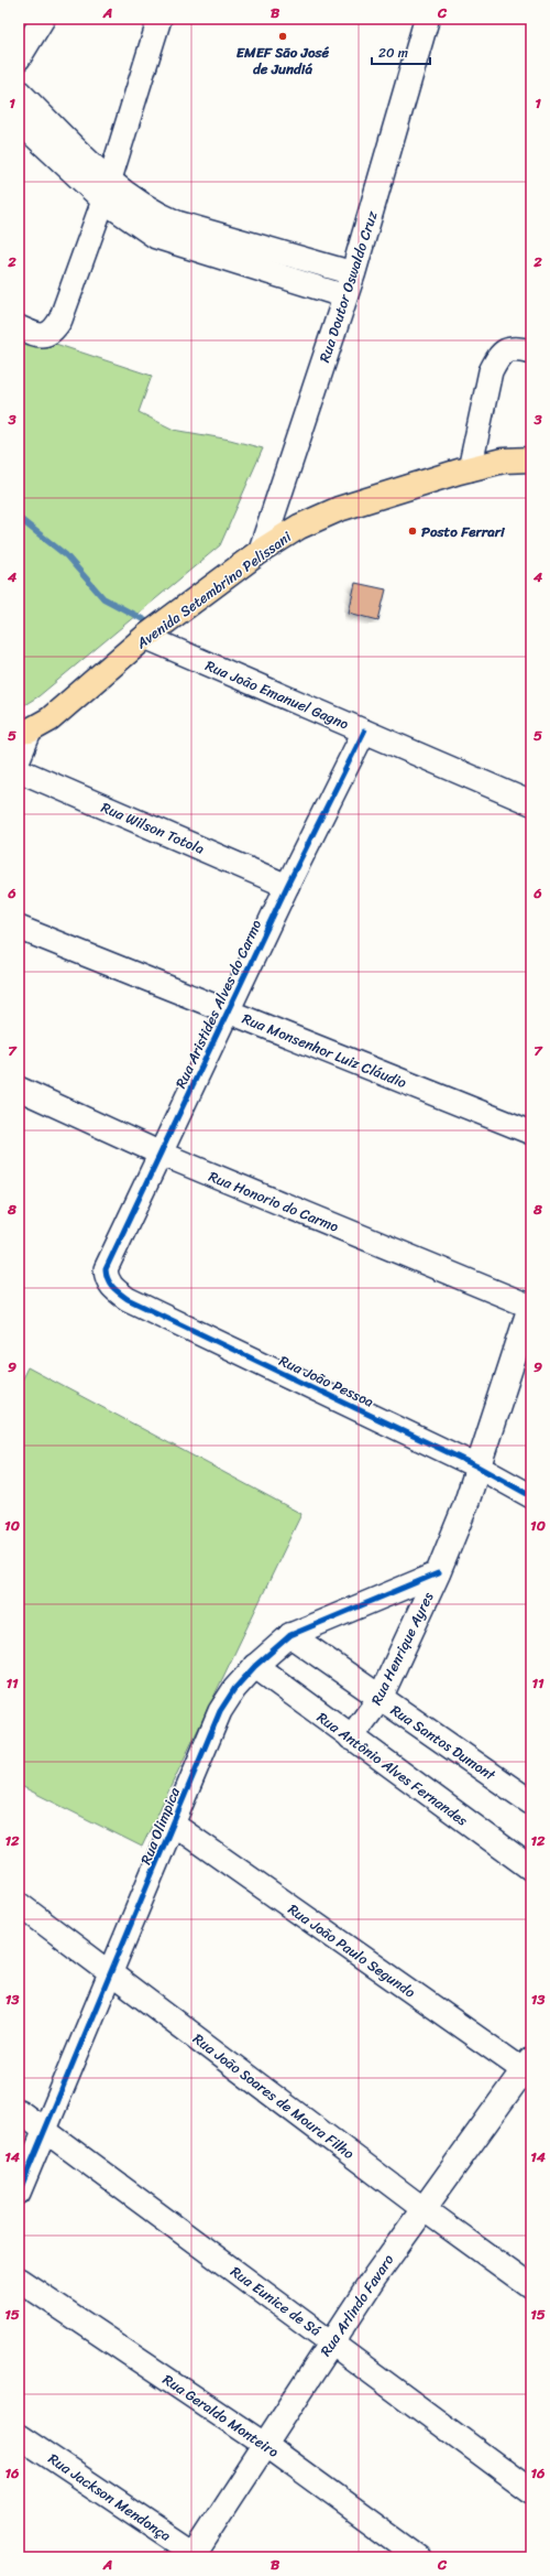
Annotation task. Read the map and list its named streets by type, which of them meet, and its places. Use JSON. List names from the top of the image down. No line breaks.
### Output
{"streets":{"main road":["Avenida Setembrino Pelissani"],"street":["Rua Doutor Oswaldo Cruz","Rua João Emanuel Gagno","Rua Wilson Totola","Rua Aristides Alves do Carmo","Rua Monsenhor Luiz Cláudio","Rua Honorio do Carmo","Rua João Pessoa","Rua Henrique Ayres","Rua Santos Dumont","Rua Antônio Alves Fernandes","Rua Olimpica","Rua João Paulo Segundo","Rua João Soares de Moura Filho","Rua Eunice de Sá","Rua Arlindo Favaro","Rua Geraldo Monteiro","Rua Jackson Mendonça"]},"crossings":[["Rua Doutor Oswaldo Cruz","Avenida Setembrino Pelissani"],["Avenida Setembrino Pelissani","Rua João Emanuel Gagno"],["Rua João Emanuel Gagno","Rua Aristides Alves do Carmo"],["Rua Wilson Totola","Rua Aristides Alves do Carmo"],["Rua Aristides Alves do Carmo","Rua Monsenhor Luiz Cláudio"],["Rua Aristides Alves do Carmo","Rua Honorio do Carmo"],["Rua Aristides Alves do Carmo","Rua João Pessoa"],["Rua Honorio do Carmo","Rua Henrique Ayres"],["Rua João Pessoa","Rua Henrique Ayres"],["Rua Henrique Ayres","Rua Santos Dumont"],["Rua Henrique Ayres","Rua Antônio Alves Fernandes"],["Rua Henrique Ayres","Rua Olimpica"],["Rua Santos Dumont","Rua Olimpica"],["Rua Antônio Alves Fernandes","Rua Olimpica"],["Rua Olimpica","Rua João Paulo Segundo"],["Rua Olimpica","Rua João Soares de Moura Filho"],["Rua Olimpica","Rua Eunice de Sá"],["Rua João Paulo Segundo","Rua Arlindo Favaro"],["Rua João Soares de Moura Filho","Rua Arlindo Favaro"],["Rua Eunice de Sá","Rua Arlindo Favaro"],["Rua Arlindo Favaro","Rua Geraldo Monteiro"],["Rua Arlindo Favaro","Rua Jackson Mendonça"]],"places":["EMEF São José de Jundiá","Posto Ferrari"],"scale_bar":"20 m","grid":{"columns":["A","B","C"],"rows":["1","2","3","4","5","6","7","8","9","10","11","12","13","14","15","16"]}}
